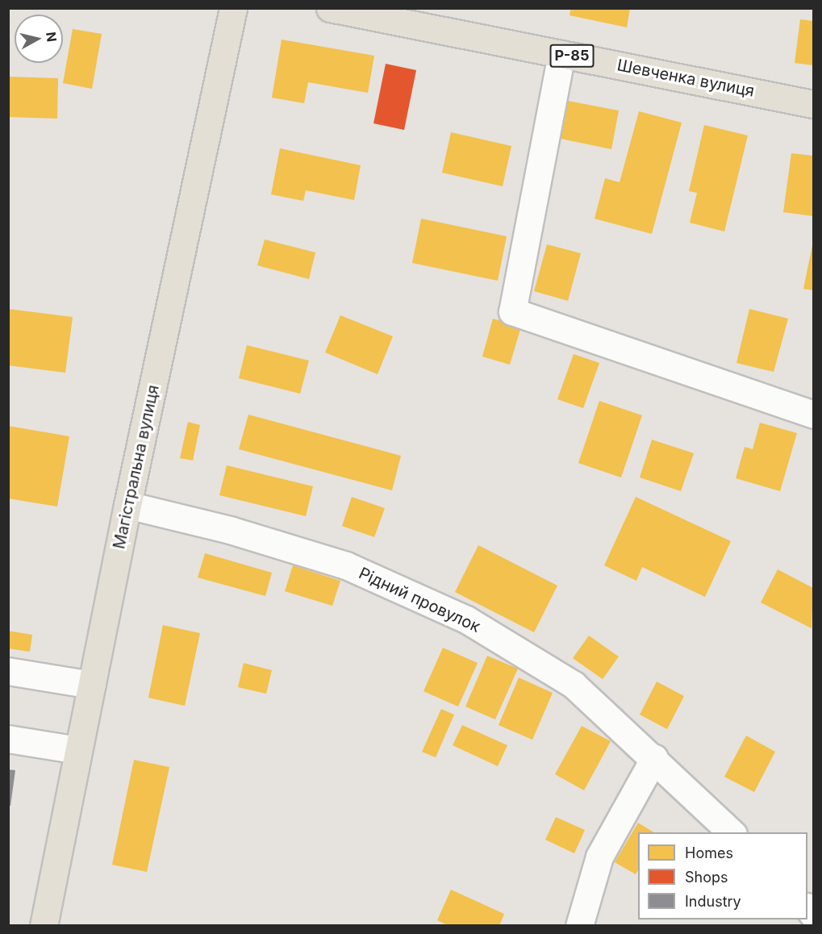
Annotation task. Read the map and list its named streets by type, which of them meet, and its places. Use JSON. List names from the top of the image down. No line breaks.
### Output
{"streets":{"main road":["Р-85","Шевченка вулиця","Магістральна вулиця"],"street":["Рідний провулок"]},"crossings":[["Магістральна вулиця","Рідний провулок"]],"legend":["Homes","Shops","Industry"],"north":"right"}
